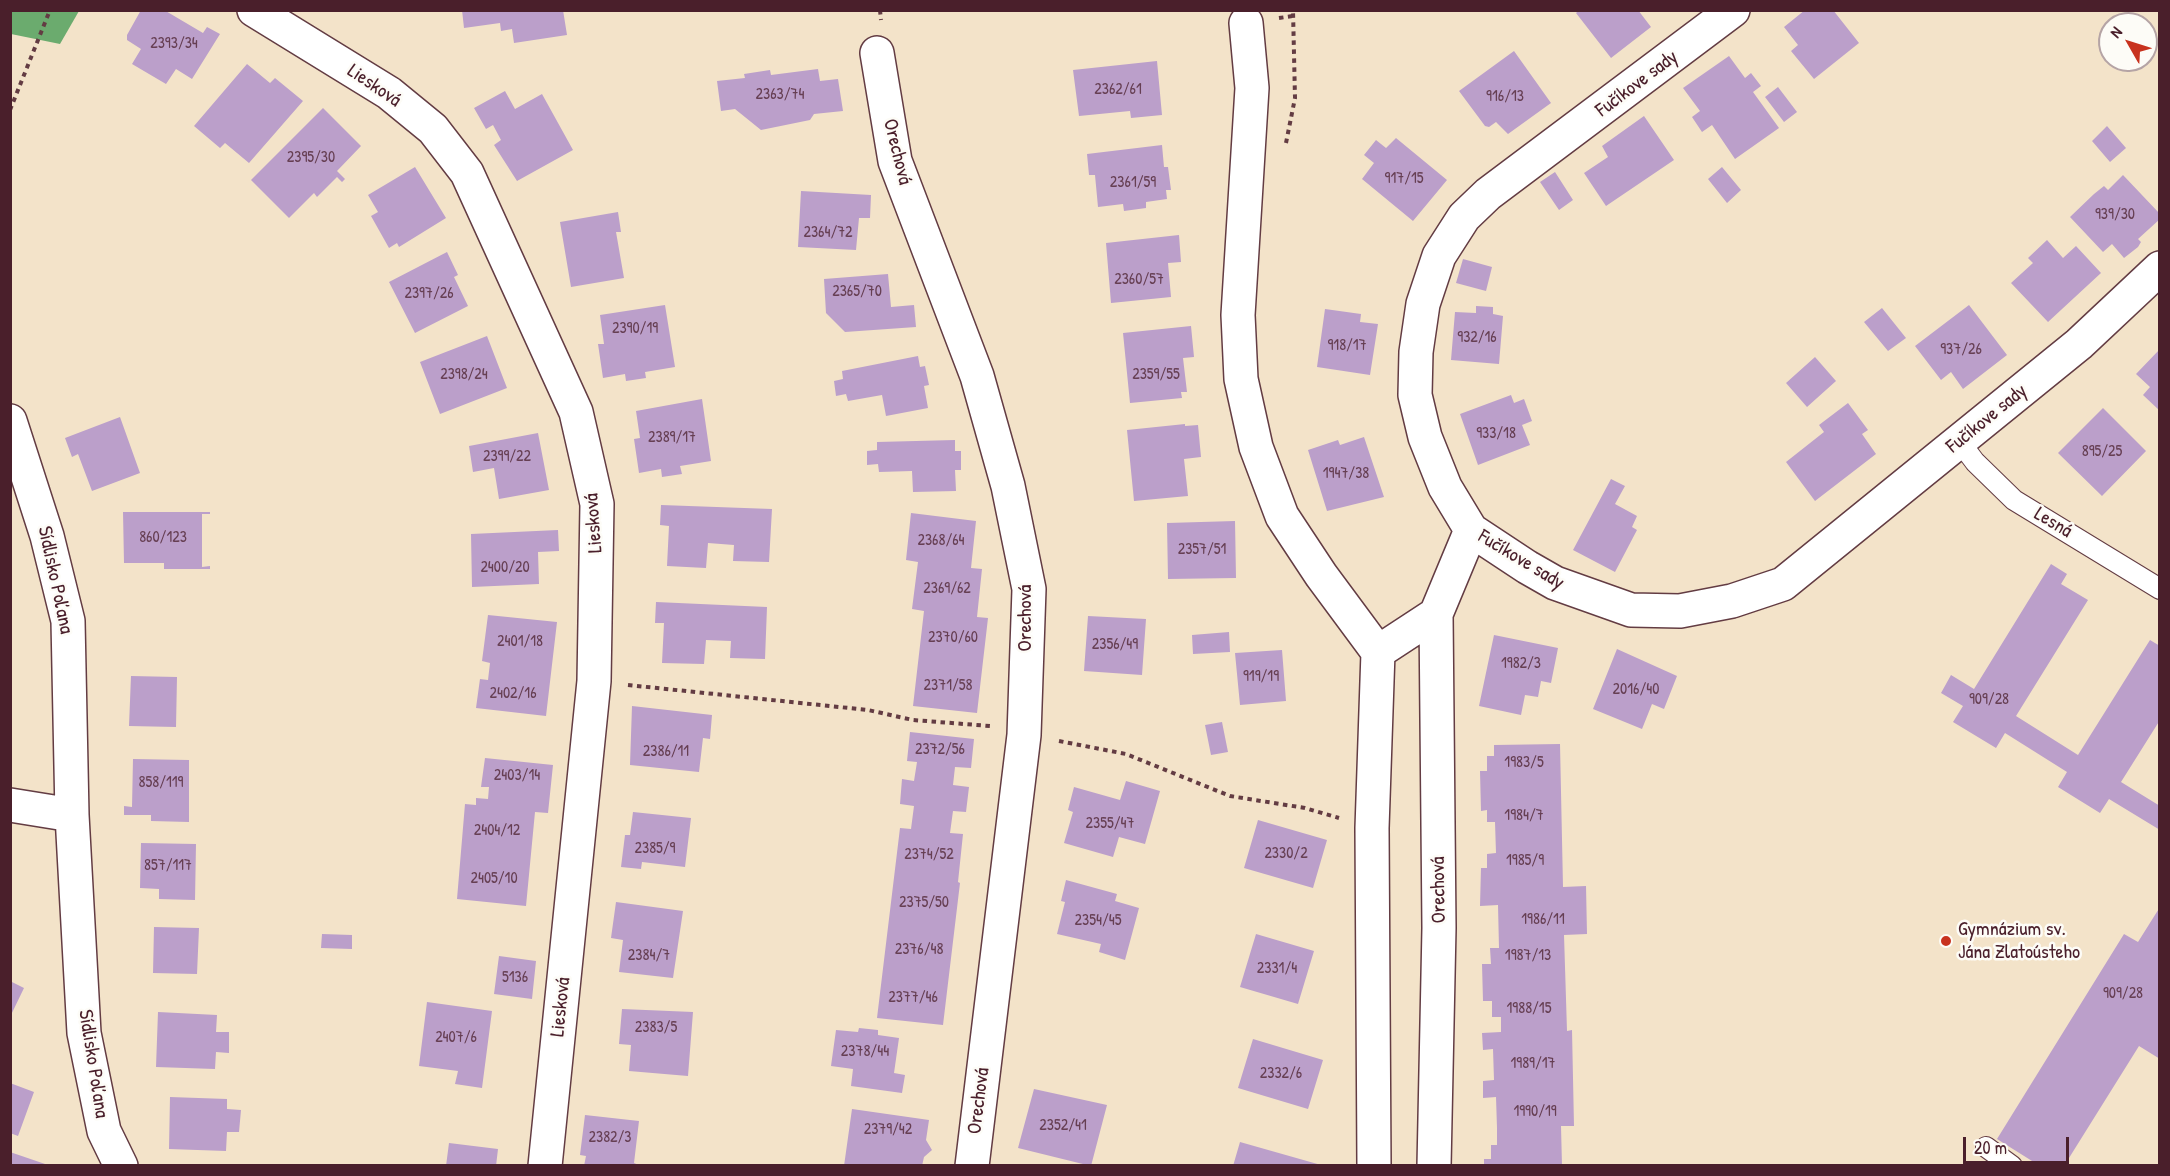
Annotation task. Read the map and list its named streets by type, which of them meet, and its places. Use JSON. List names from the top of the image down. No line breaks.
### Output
{"streets":{"street":["Fučíkove sady","Liesková","Orechová","Sídlisko Poľana"],"lane":["Lesná"]},"crossings":[["Fučíkove sady","Orechová"],["Fučíkove sady","Lesná"]],"places":["Gymnázium sv. Jána Zlatoústeho"],"house_numbers":["2393/34","2362/61","2363/74","916/13","2395/30","917/15","2361/59","939/30","2364/72","2360/57","2365/70","2397/26","2390/19","932/16","918/17","937/26","2398/24","2359/55","933/18","2389/17","895/25","2399/22","1947/38","860/123","2368/64","2357/51","2400/20","2369/62","2370/60","2401/18","2356/49","1982/3","919/19","2371/58","2016/40","2402/16","909/28","2372/56","2386/11","1983/5","2403/14","858/119","1984/7","2355/47","2404/12","2385/9","2330/2","2374/52","1985/9","857/117","2405/10","2375/50","1986/11","2354/45","2376/48","2384/7","1987/13","2331/4","5136","909/28","2377/46","1988/15","2383/5","2407/6","2378/44","1989/17","2332/6","1990/19","2352/41","2379/42","2382/3"],"scale_bar":"20 m","north":"top left"}
